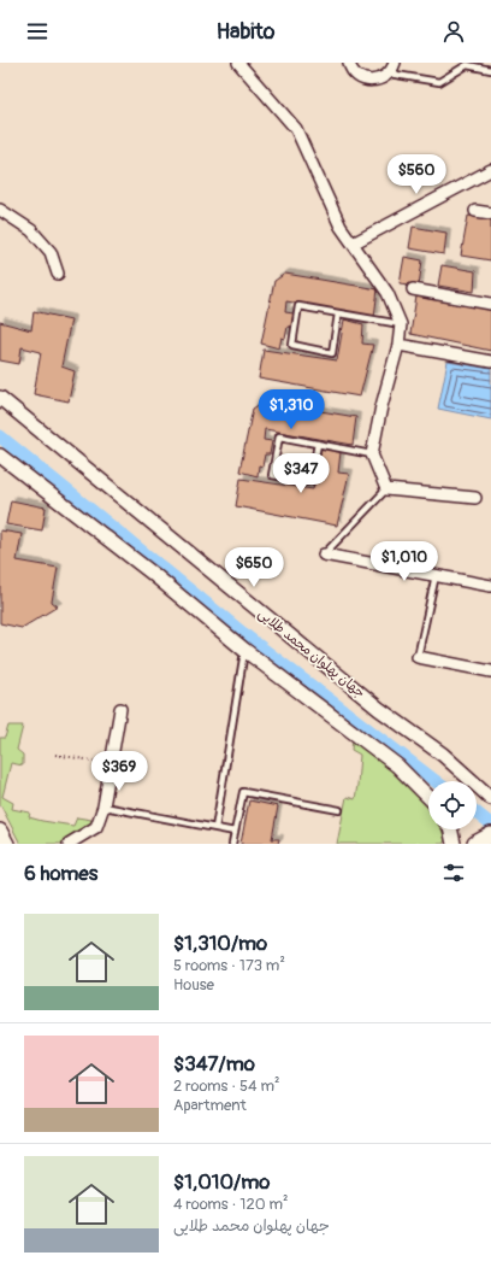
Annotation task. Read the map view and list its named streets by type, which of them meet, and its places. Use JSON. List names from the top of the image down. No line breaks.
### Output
{"streets":{"street":["جهان پهلوان محمد طلایی"]},"page":{"header":"Habito","price":["$560","$1,310","$347","$1,010","$650","$369"],"heading":"6 homes","list":[{"name":"$1,310/mo","note":"5 rooms · 173 m² · House"},{"name":"$347/mo","note":"2 rooms · 54 m² · Apartment"},{"name":"$1,010/mo","note":"4 rooms · 120 m² · جهان پهلوان محمد طلایی"}]}}
